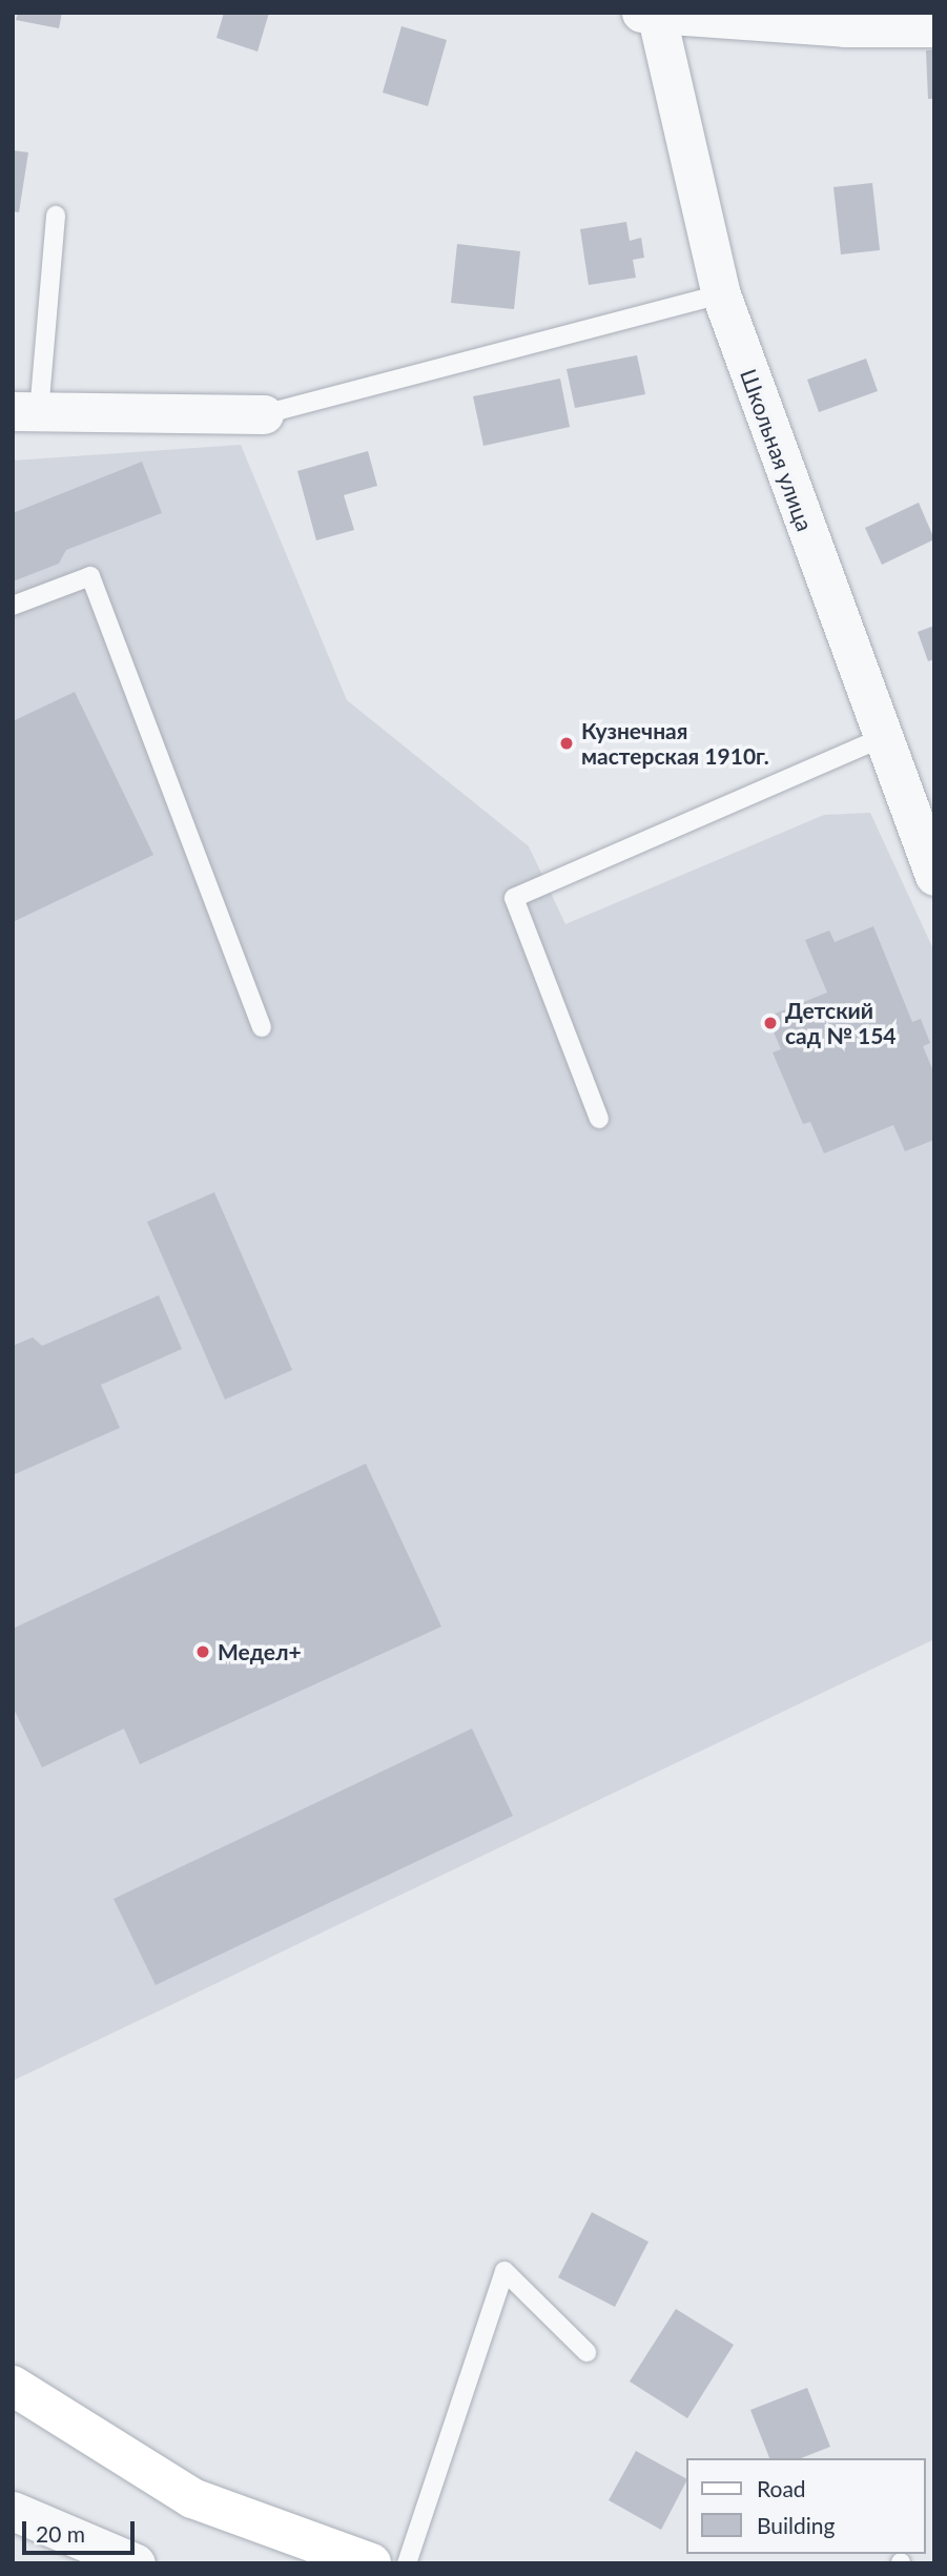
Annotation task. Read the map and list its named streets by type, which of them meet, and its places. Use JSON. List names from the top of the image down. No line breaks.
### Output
{"streets":{"street":["Школьная улица"]},"places":["Кузнечная мастерская 1910г.","Детский сад № 154","Медел+"],"legend":["Road","Building"],"scale_bar":"20 m"}
